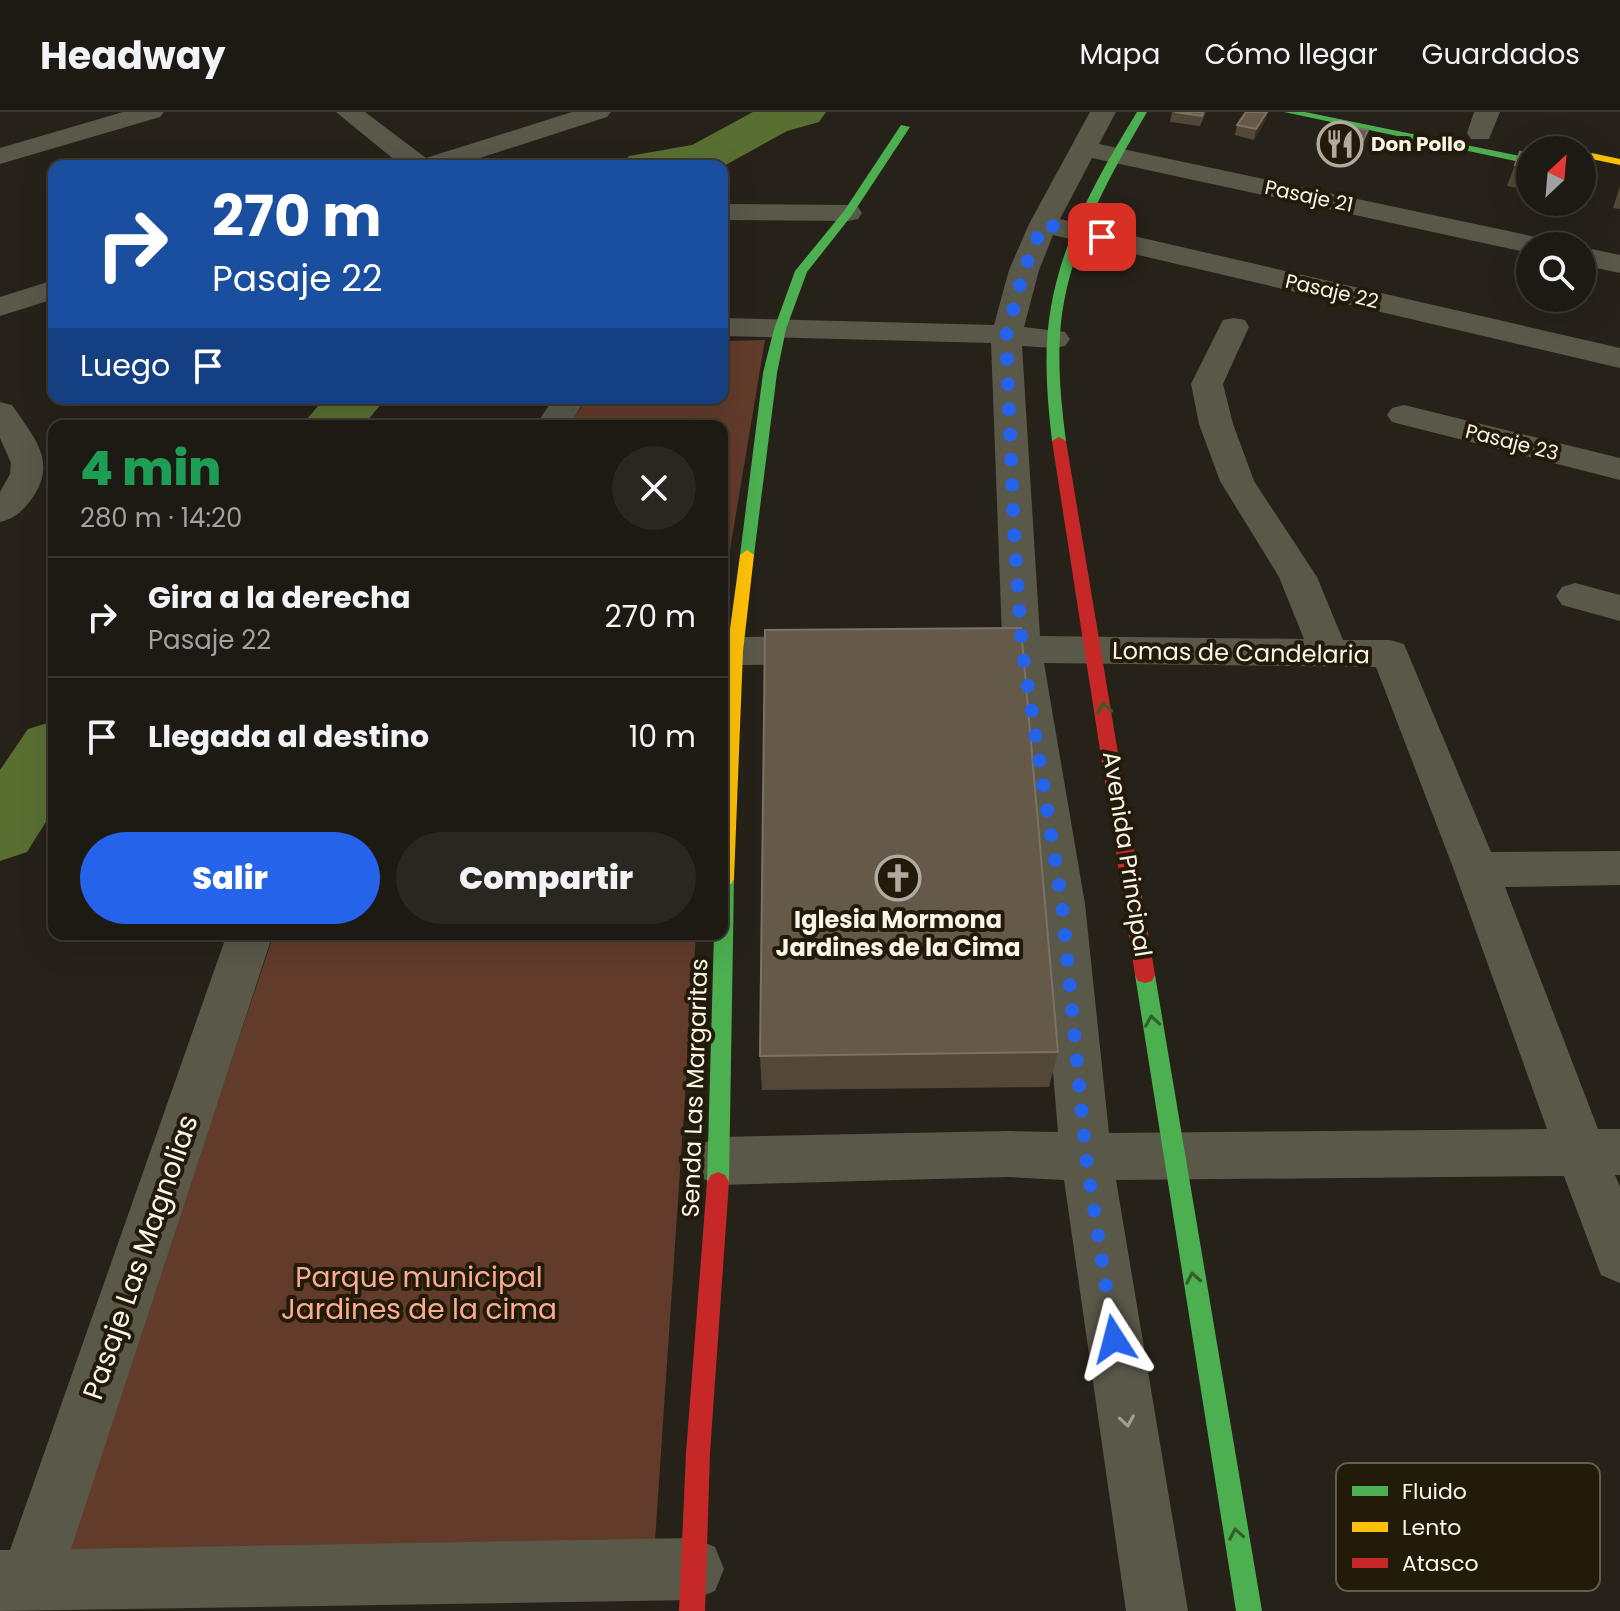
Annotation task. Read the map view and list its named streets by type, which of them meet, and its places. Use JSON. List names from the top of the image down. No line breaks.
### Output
{"streets":{"street":["Pasaje 21","Pasaje 22","Pasaje 23","Lomas de Candelaria","Avenida Principal","Senda Las Margaritas","Pasaje Las Magnolias"]},"crossings":[["Pasaje 21","Avenida Principal"],["Pasaje 22","Avenida Principal"],["Lomas de Candelaria","Avenida Principal"]],"parks":["Parque municipal Jardines de la cima"],"places":{"restaurant":["Don Pollo"],"church":["Iglesia Mormona Jardines de la Cima"]},"legend":["Fluido","Lento","Atasco"],"north":"top right","page":{"header":"Headway","nav":["Mapa","Cómo llegar","Guardados"],"turn":["270 m","Pasaje 22"],"then":"Luego","heading":["4 min","280 m · 14:20"],"list":[{"name":"Gira a la derecha","note":"Pasaje 22","value":"270 m"},{"name":"Llegada al destino","value":"10 m"}],"buttons":["Salir","Compartir"]}}
